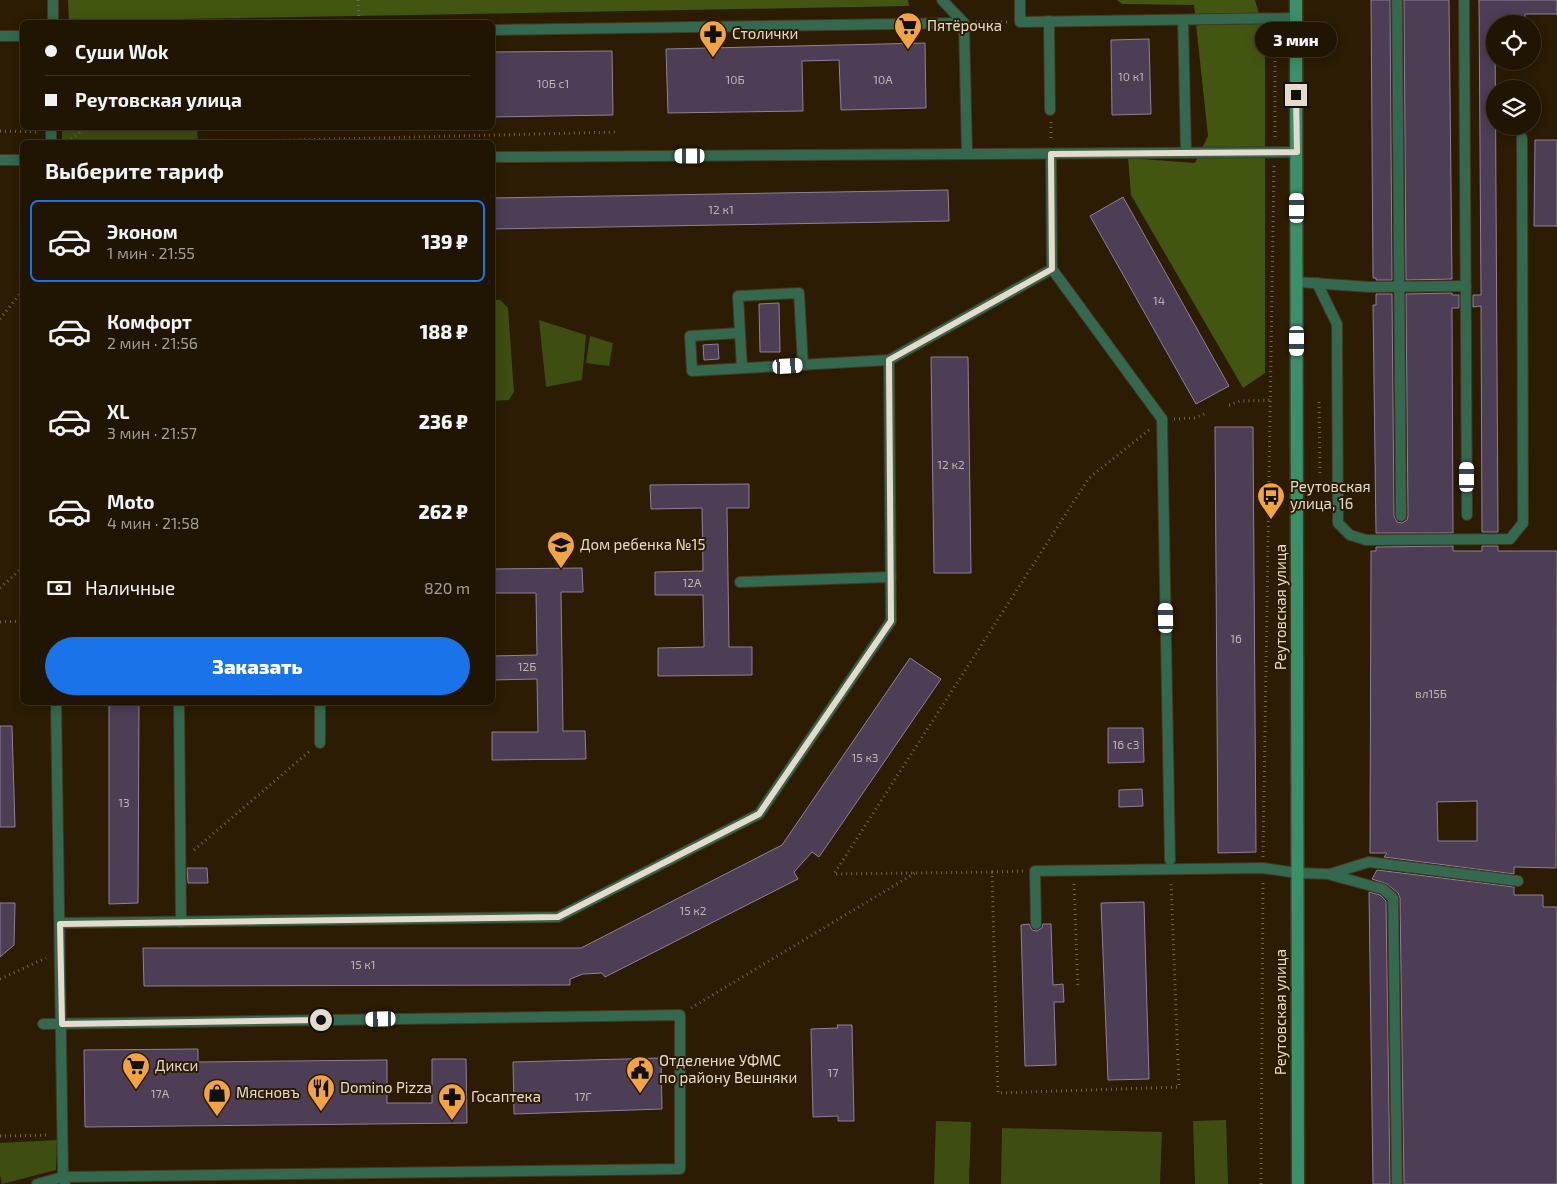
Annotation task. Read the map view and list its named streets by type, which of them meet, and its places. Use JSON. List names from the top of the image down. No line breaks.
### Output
{"streets":{"street":["Реутовская улица"]},"places":{"supermarket":["Пятёрочка","Дикси"],"pharmacy":["Столички","Госаптека"],"bus stop":["Реутовская улица, 16"],"school or university":["Дом ребенка №15"],"public building":["Отделение УФМС по району Вешняки"],"restaurant":["Domino Pizza"],"shop":["Мясновъ"]},"house_numbers":["10 к1","10Б","10А","10Б с1","12 к1","14","12 к2","12А","16","12Б","вл15Б","16 с3","15 к3","13","15 к2","15 к1","17","17А","17Г"],"page":{"banner":["Суши Wok","Реутовская улица"],"bubble":"3 мин","heading":"Выберите тариф","list":[{"name":"Эконом","note":"1 мин · 21:55","value":"139 ₽"},{"name":"Комфорт","note":"2 мин · 21:56","value":"188 ₽"},{"name":"XL","note":"3 мин · 21:57","value":"236 ₽"},{"name":"Moto","note":"4 мин · 21:58","value":"262 ₽"}],"pay":["Наличные","820 m"],"buttons":"Заказать"}}
